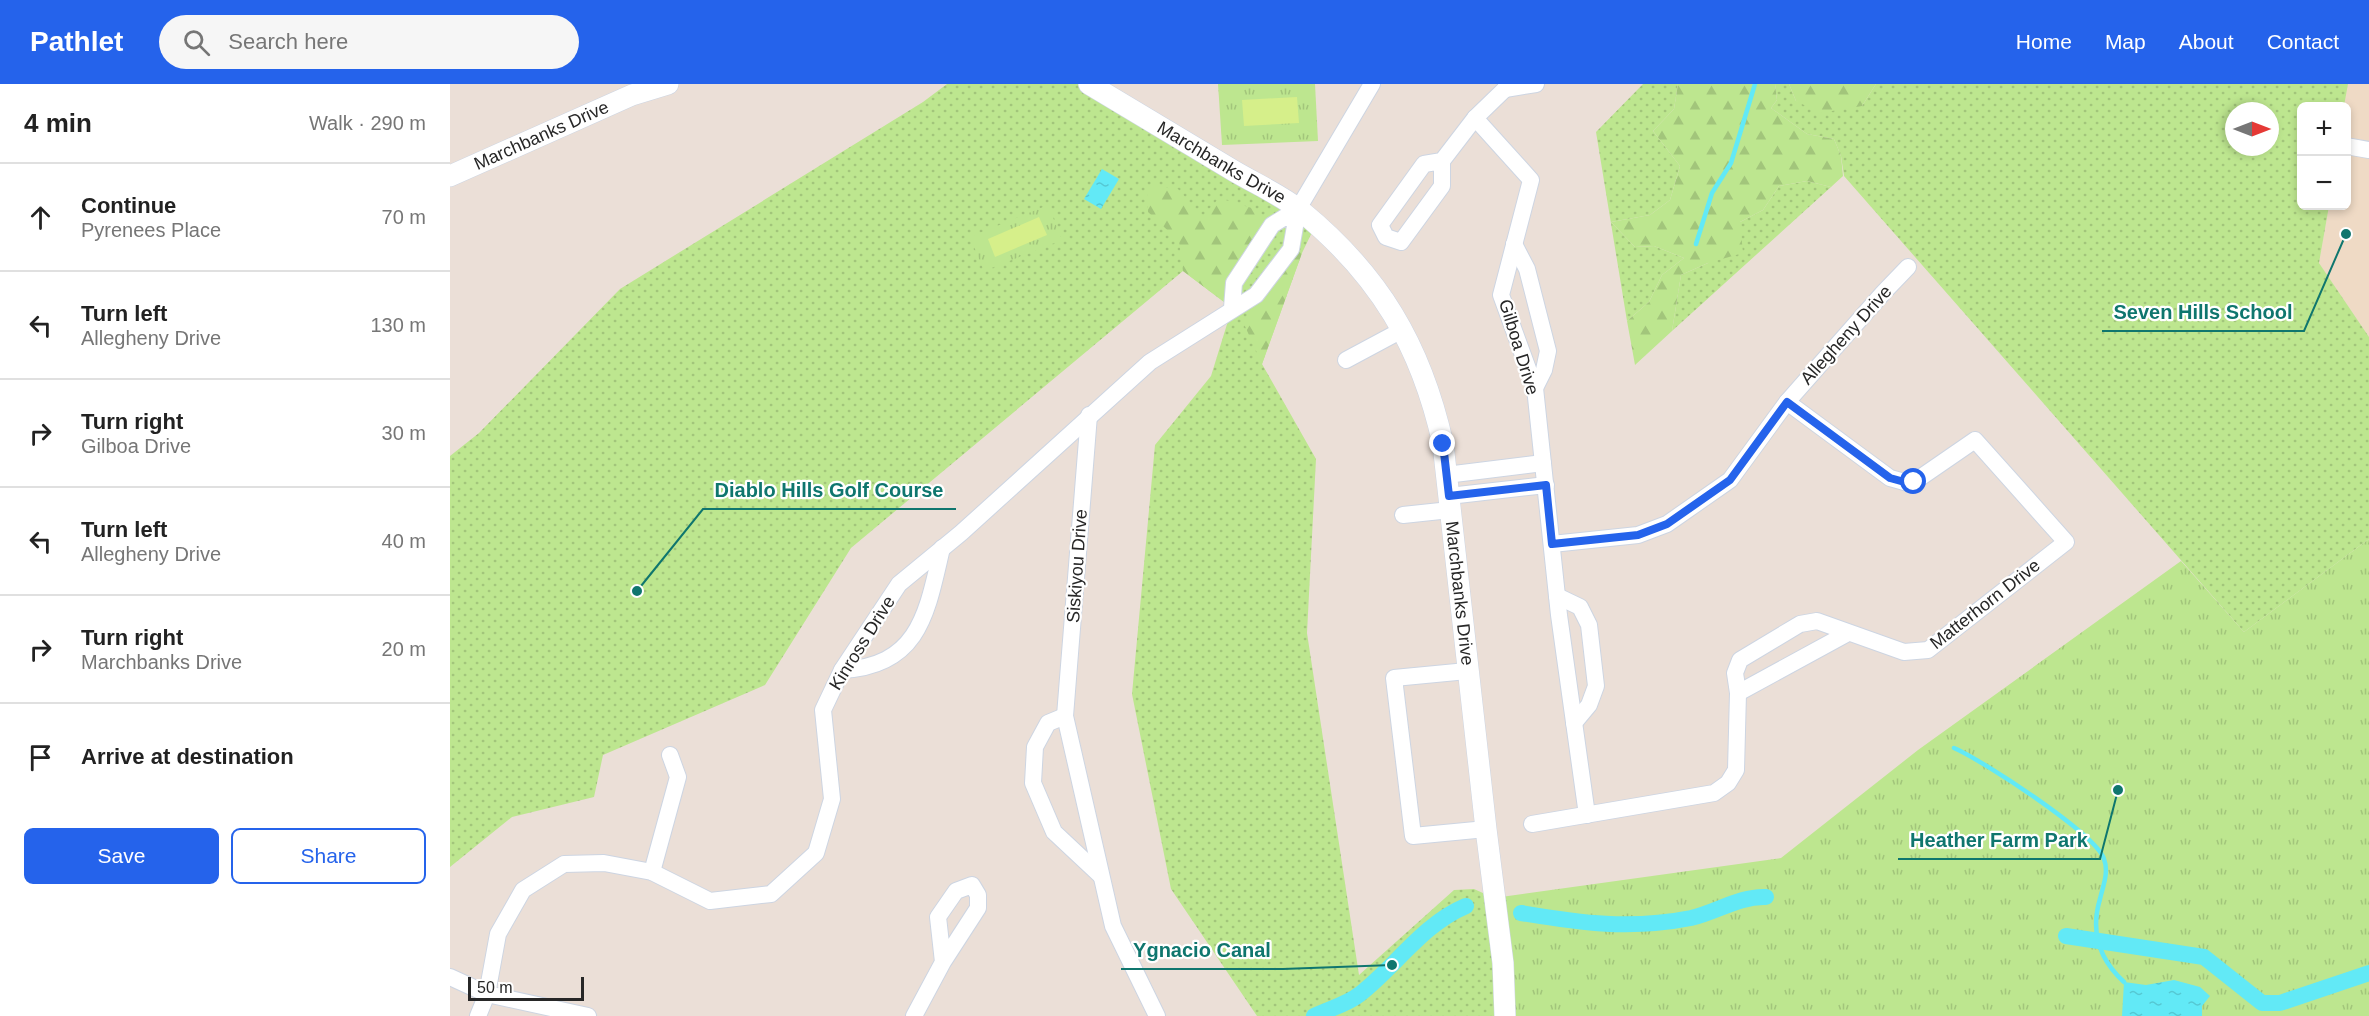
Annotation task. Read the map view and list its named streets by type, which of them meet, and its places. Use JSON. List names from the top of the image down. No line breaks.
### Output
{"streets":{"street":["Marchbanks Drive","Allegheny Drive","Gilboa Drive","Siskiyou Drive","Matterhorn Drive","Kinross Drive"]},"crossings":[["Marchbanks Drive","Kinross Drive"],["Allegheny Drive","Gilboa Drive"],["Allegheny Drive","Matterhorn Drive"],["Gilboa Drive","Matterhorn Drive"],["Siskiyou Drive","Kinross Drive"]],"places":["Seven Hills School","Diablo Hills Golf Course","Heather Farm Park","Ygnacio Canal"],"scale_bar":"50 m","north":"right","page":{"header":"Pathlet","search":"Search here","nav":["Home","Map","About","Contact"],"heading":["4 min","Walk · 290 m"],"map_buttons":["+","−"],"list":[["Continue","Pyrenees Place","70 m"],["Turn left","Allegheny Drive","130 m"],["Turn right","Gilboa Drive","30 m"],["Turn left","Allegheny Drive","40 m"],["Turn right","Marchbanks Drive","20 m"],"Arrive at destination"],"buttons":["Save","Share"],"scale":"50 m"}}
